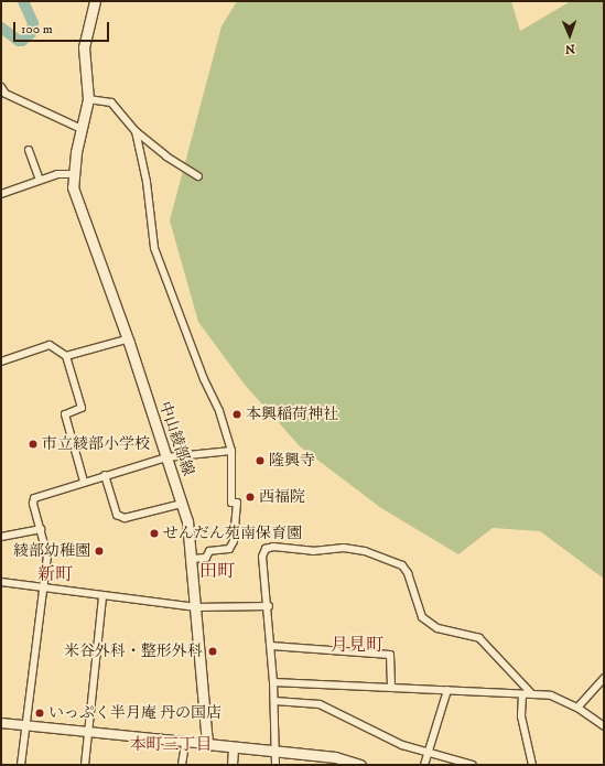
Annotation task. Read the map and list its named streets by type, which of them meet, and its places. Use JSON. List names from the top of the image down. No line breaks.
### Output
{"streets":{"main road":["中山綾部線"]},"districts":["田町","新町","月見町","本町三丁目"],"places":["本興稲荷神社","市立綾部小学校","隆興寺","西福院","せんだん苑南保育園","綾部幼稚園","米谷外科・整形外科","いっぷく半月庵 丹の国店"],"scale_bar":"100 m","north":"bottom"}
